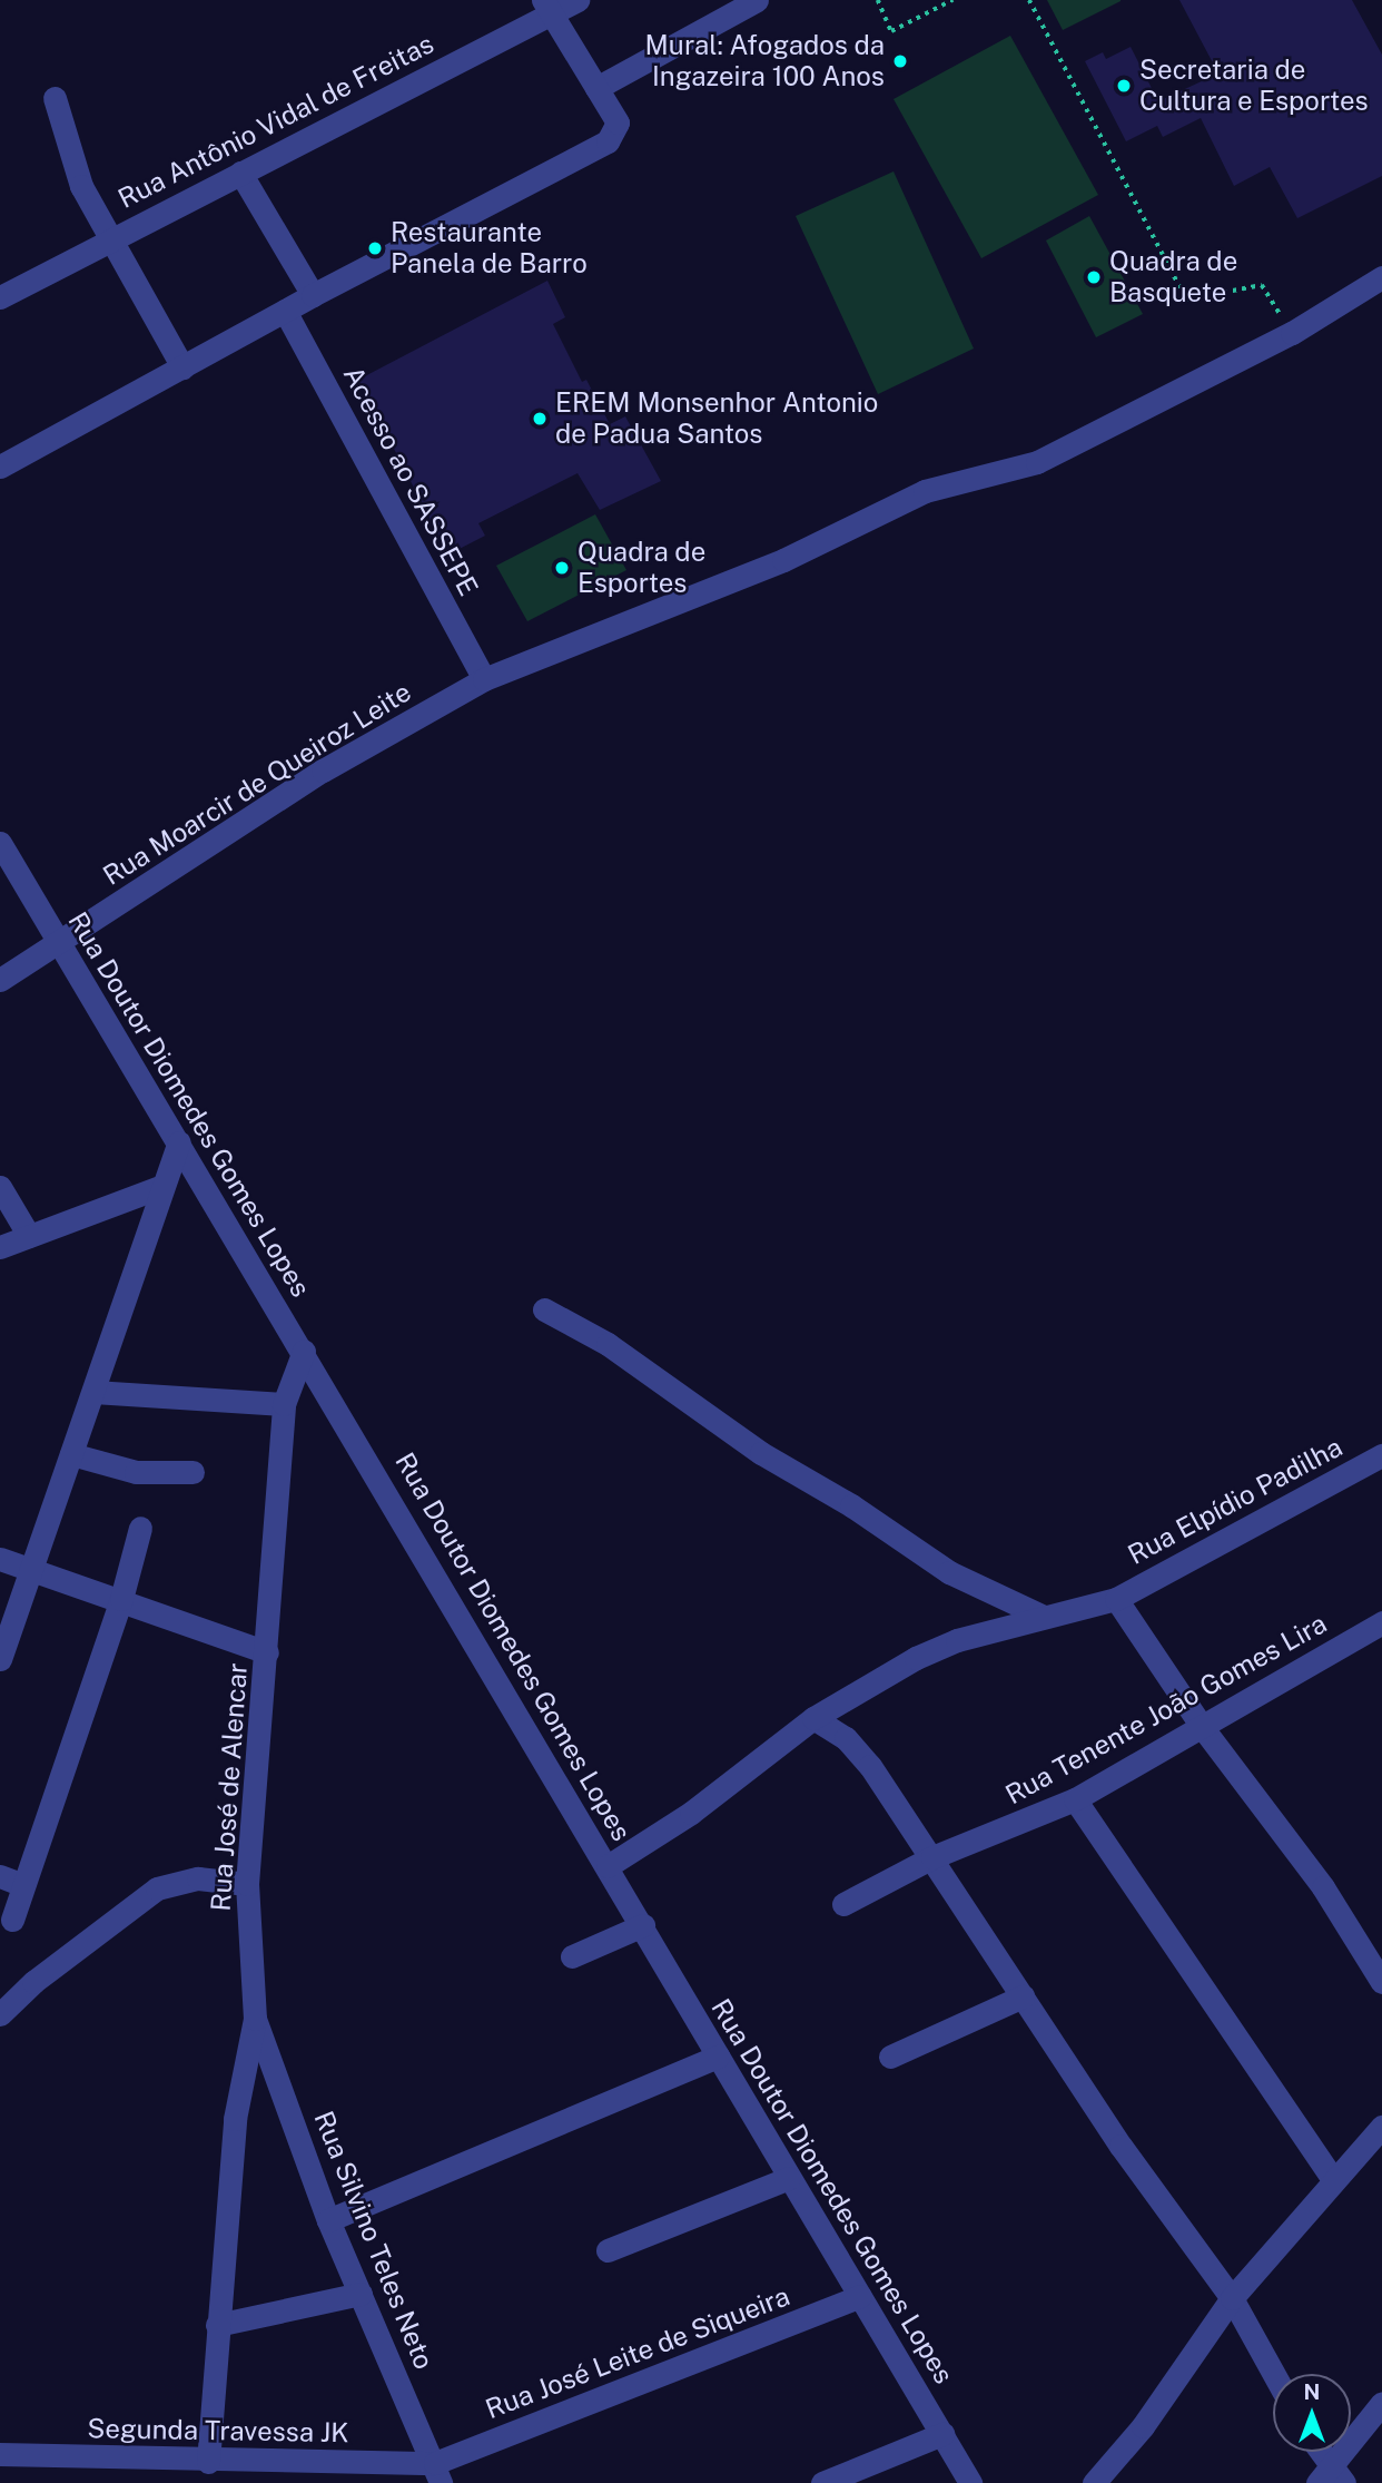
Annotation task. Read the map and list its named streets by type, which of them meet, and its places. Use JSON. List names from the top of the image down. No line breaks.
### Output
{"streets":{"street":["Rua Antônio Vidal de Freitas","Acesso ao SASSEPE","Rua Moarcir de Queiroz Leite","Rua Doutor Diomedes Gomes Lopes","Rua Elpídio Padilha","Rua Tenente João Gomes Lira","Rua José de Alencar","Rua Silvino Teles Neto","Rua José Leite de Siqueira","Segunda Travessa JK"]},"crossings":[["Acesso ao SASSEPE","Rua Moarcir de Queiroz Leite"],["Rua Moarcir de Queiroz Leite","Rua Doutor Diomedes Gomes Lopes"],["Rua Doutor Diomedes Gomes Lopes","Rua Elpídio Padilha"],["Rua Doutor Diomedes Gomes Lopes","Rua José de Alencar"],["Rua Doutor Diomedes Gomes Lopes","Rua José Leite de Siqueira"],["Rua José de Alencar","Rua Silvino Teles Neto"],["Rua José de Alencar","Segunda Travessa JK"],["Rua Silvino Teles Neto","Rua José Leite de Siqueira"],["Rua Silvino Teles Neto","Segunda Travessa JK"],["Rua José Leite de Siqueira","Segunda Travessa JK"]],"places":["Mural: Afogados da Ingazeira 100 Anos","Secretaria de Cultura e Esportes","Restaurante Panela de Barro","Quadra de Basquete","EREM Monsenhor Antonio de Padua Santos","Quadra de Esportes"],"north":"top"}
